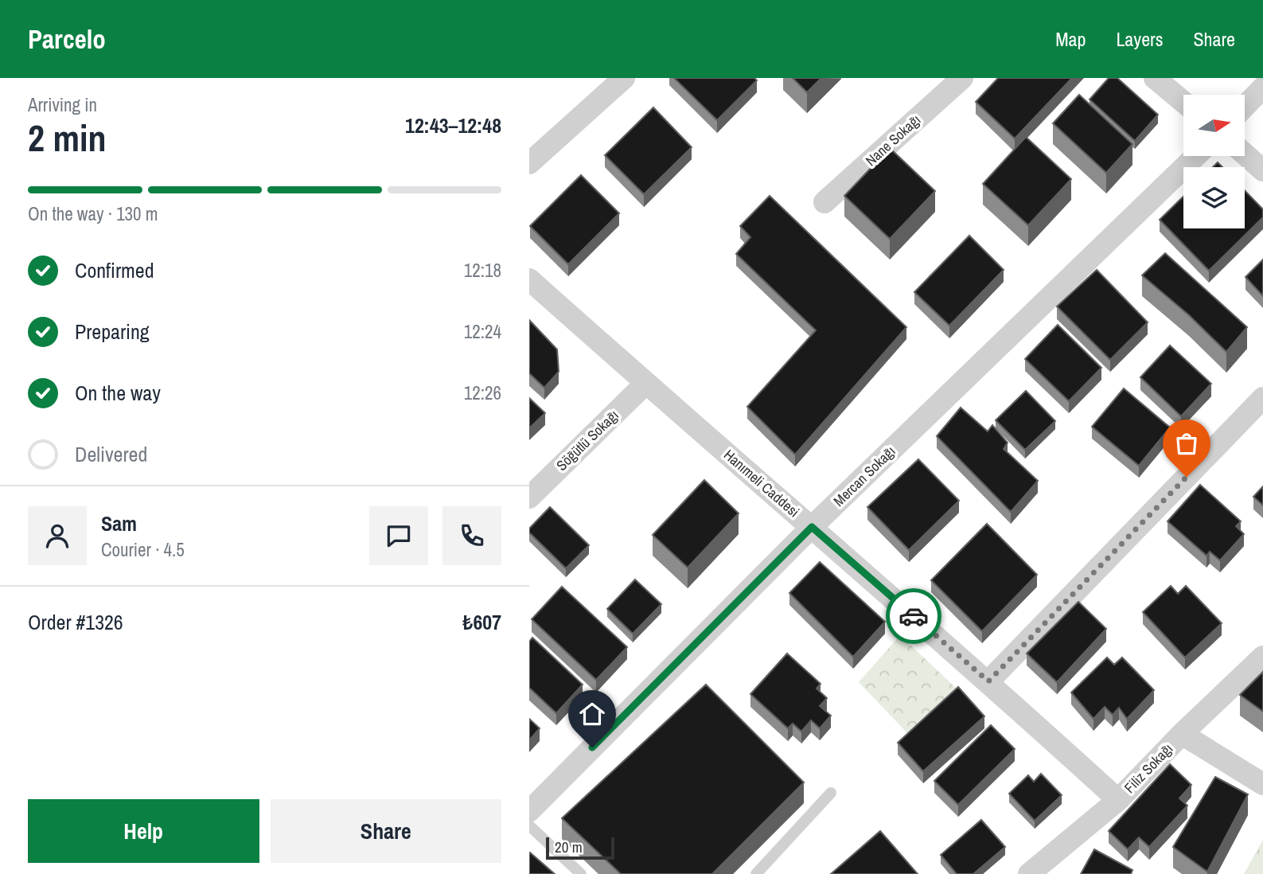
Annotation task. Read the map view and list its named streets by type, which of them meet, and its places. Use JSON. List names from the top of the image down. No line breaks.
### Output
{"streets":{"street":["Nane Sokağı","Söğütlü Sokağı","Mercan Sokağı","Hanımeli Caddesi","Filiz Sokağı"]},"crossings":[["Söğütlü Sokağı","Hanımeli Caddesi"],["Mercan Sokağı","Hanımeli Caddesi"],["Hanımeli Caddesi","Filiz Sokağı"]],"scale_bar":"20 m","north":"right","page":{"header":"Parcelo","nav":["Map","Layers","Share"],"heading":["2 min","Arriving in","12:43–12:48"],"panel":["Sam","Courier · 4.5","Order #1326","₺607"],"bar":"On the way · 130 m","list":[["Confirmed","12:18"],["Preparing","12:24"],["On the way","12:26"],"Delivered"],"buttons":["Help","Share"],"scale":"20 m"}}
